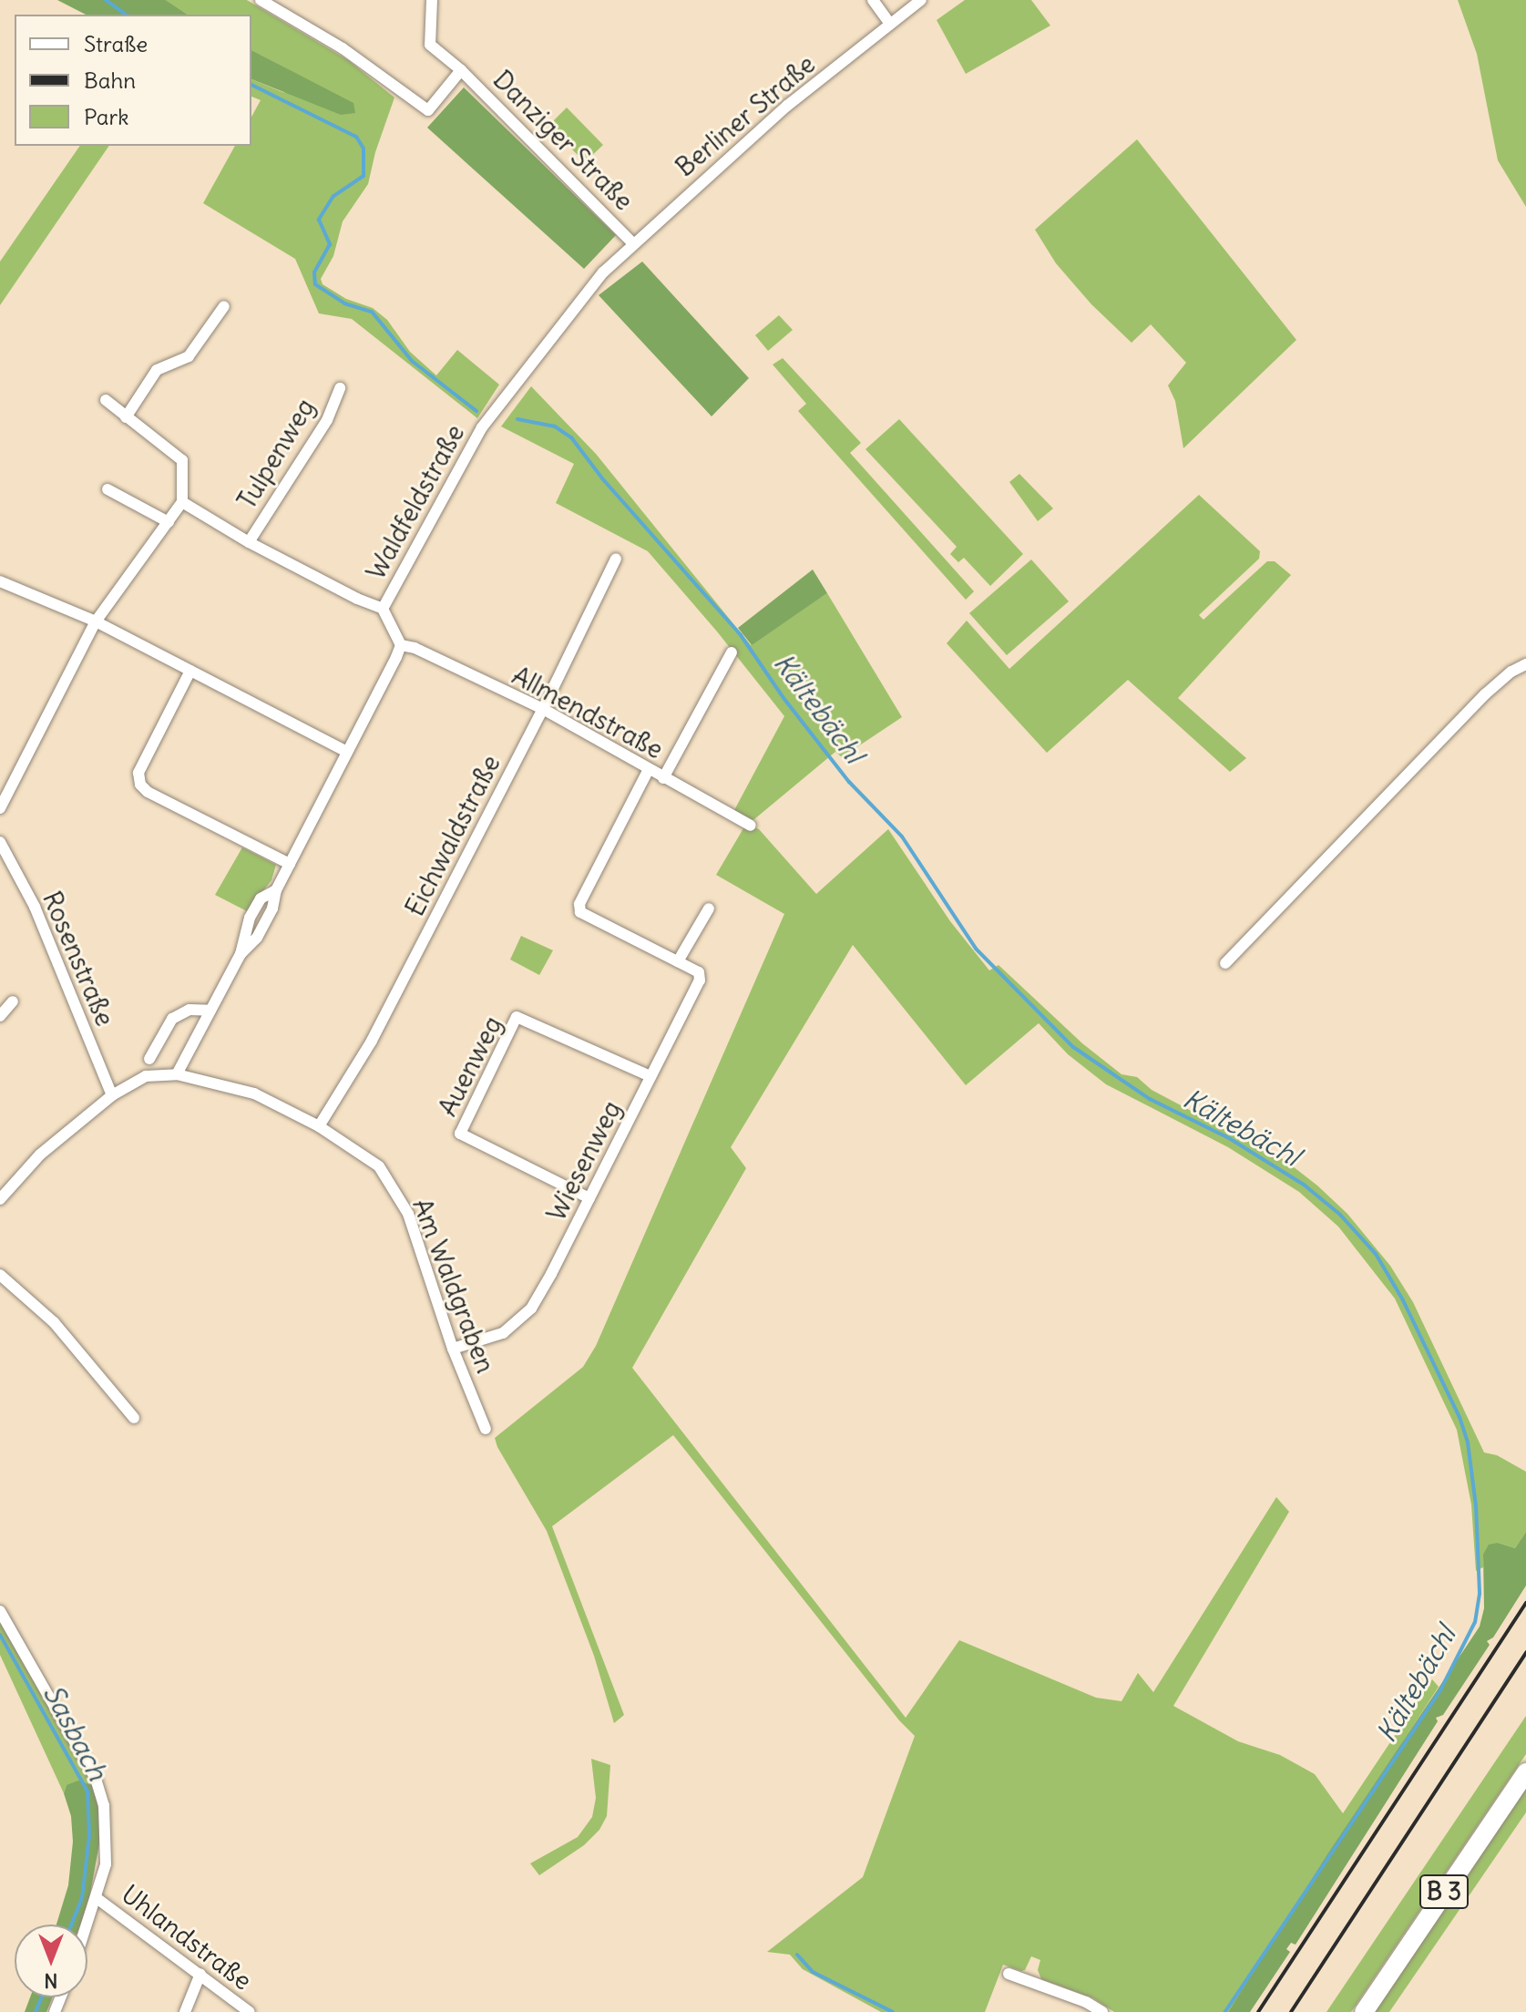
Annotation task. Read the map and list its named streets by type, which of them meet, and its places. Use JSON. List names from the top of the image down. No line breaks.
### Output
{"streets":{"main road":["B 3"],"street":["Berliner Straße","Danziger Straße","Tulpenweg","Waldfeldstraße","Allmendstraße","Eichwaldstraße","Rosenstraße","Auenweg","Wiesenweg","Am Waldgraben","Uhlandstraße"]},"crossings":[["Berliner Straße","Danziger Straße"],["Berliner Straße","Waldfeldstraße"],["Waldfeldstraße","Allmendstraße"],["Allmendstraße","Eichwaldstraße"],["Allmendstraße","Wiesenweg"],["Eichwaldstraße","Am Waldgraben"],["Auenweg","Wiesenweg"],["Wiesenweg","Am Waldgraben"]],"water":["Kältebächl","Sasbach"],"legend":["Straße","Bahn","Park"],"north":"bottom"}
